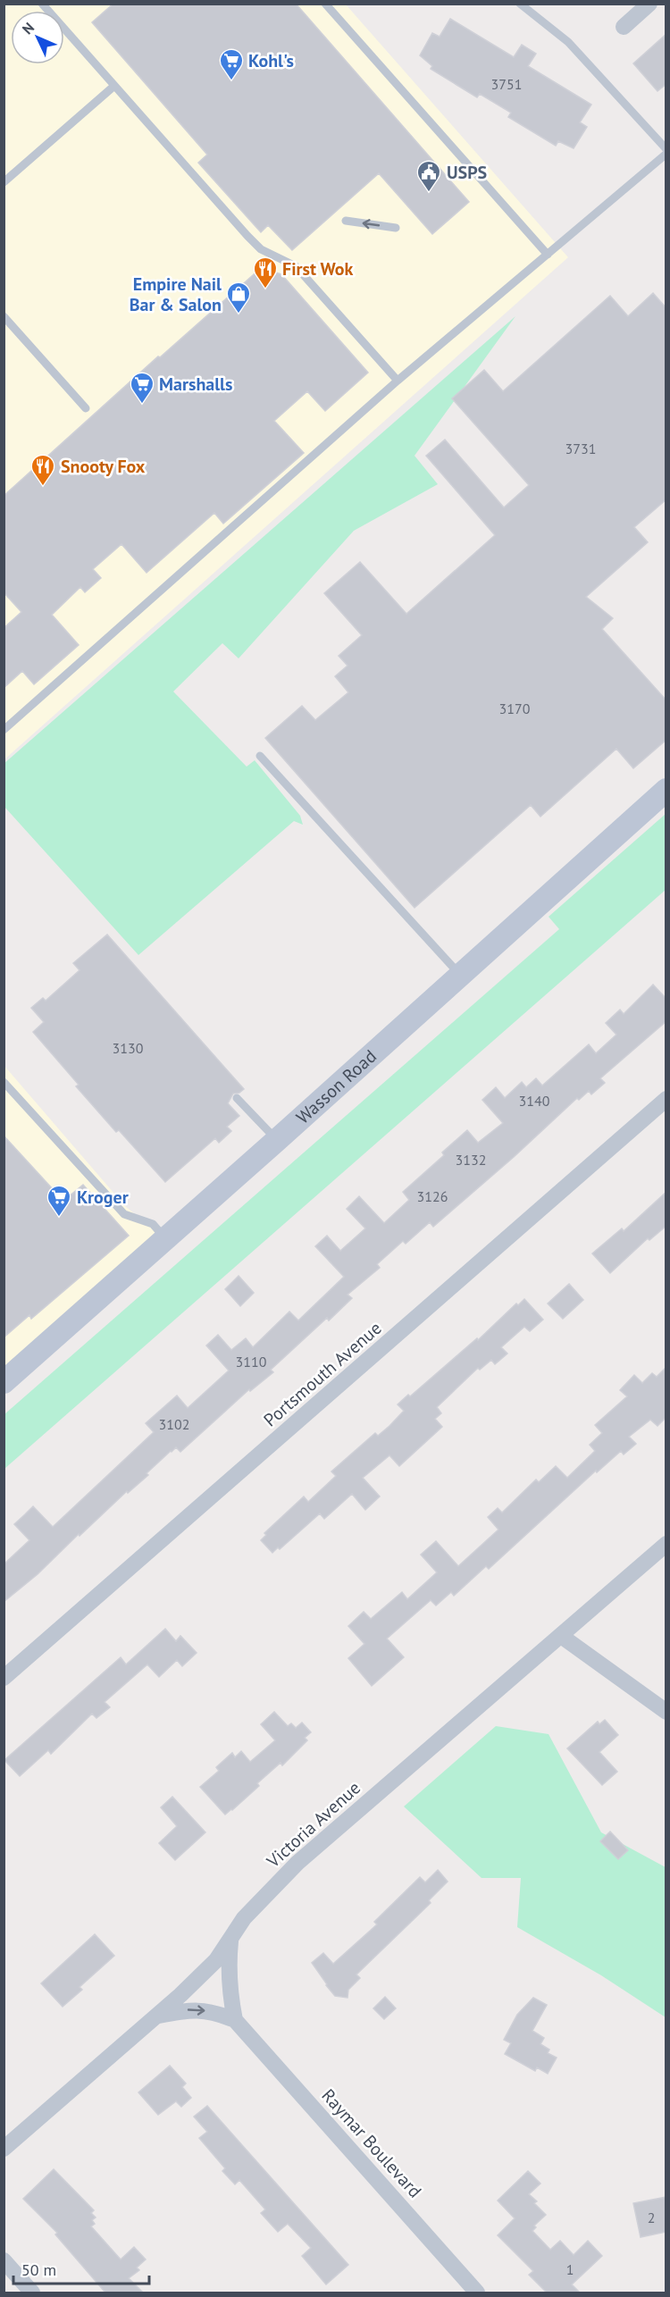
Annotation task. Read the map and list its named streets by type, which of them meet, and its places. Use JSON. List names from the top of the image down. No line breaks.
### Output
{"streets":{"street":["Wasson Road","Portsmouth Avenue","Victoria Avenue","Raymar Boulevard"]},"crossings":[["Victoria Avenue","Raymar Boulevard"]],"places":{"supermarket":["Kohl's","Marshalls","Kroger"],"public building":["USPS"],"restaurant":["First Wok","Snooty Fox"],"shop":["Empire Nail Bar & Salon"]},"house_numbers":["3751","3731","3170","3130","3140","3132","3126","3110","3102","2","1"],"scale_bar":"50 m","north":"top left"}
